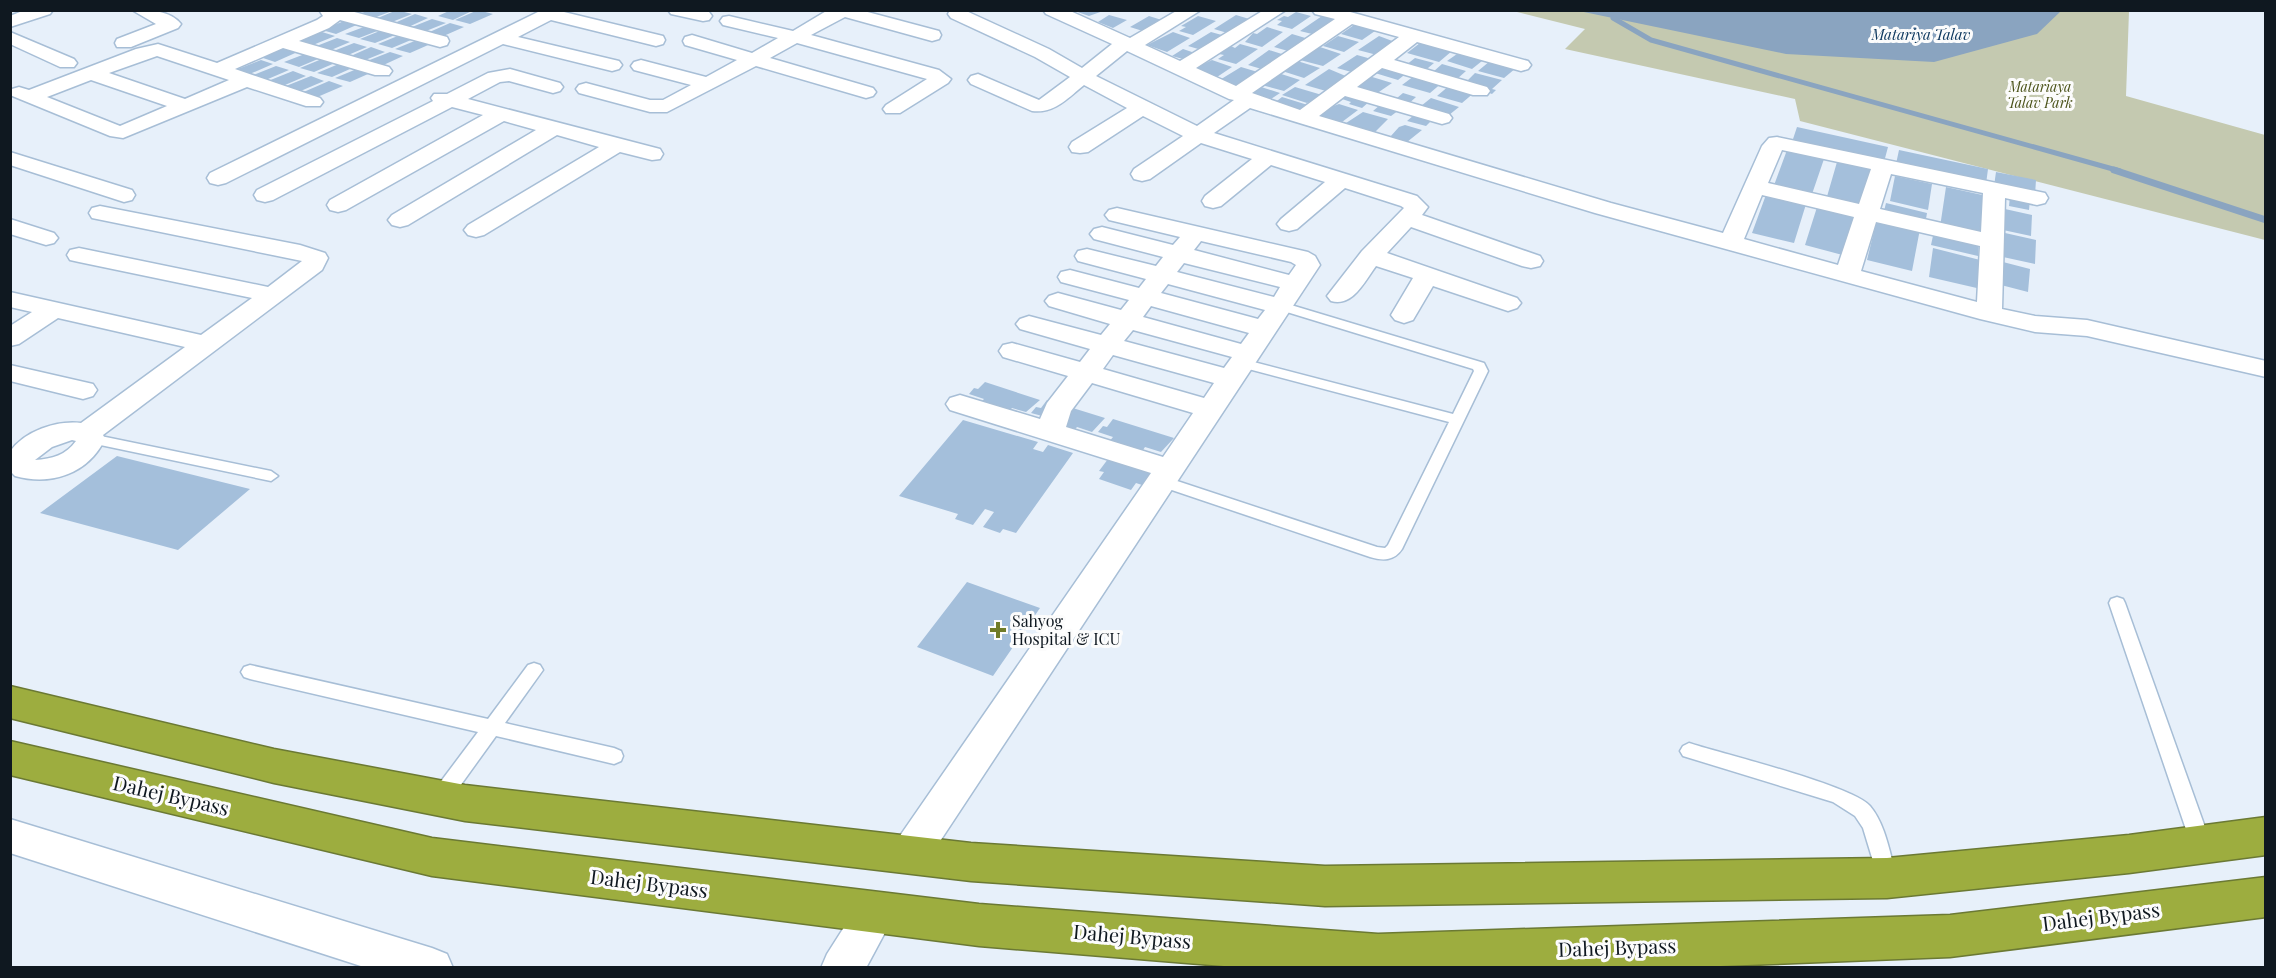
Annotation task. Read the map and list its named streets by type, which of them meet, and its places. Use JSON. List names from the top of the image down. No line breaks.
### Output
{"streets":{"highway":["Dahej Bypass"]},"water":["Matariya Talav"],"parks":["Matariaya Talav Park"],"places":{"health":["Sahyog Hospital & ICU"]}}
